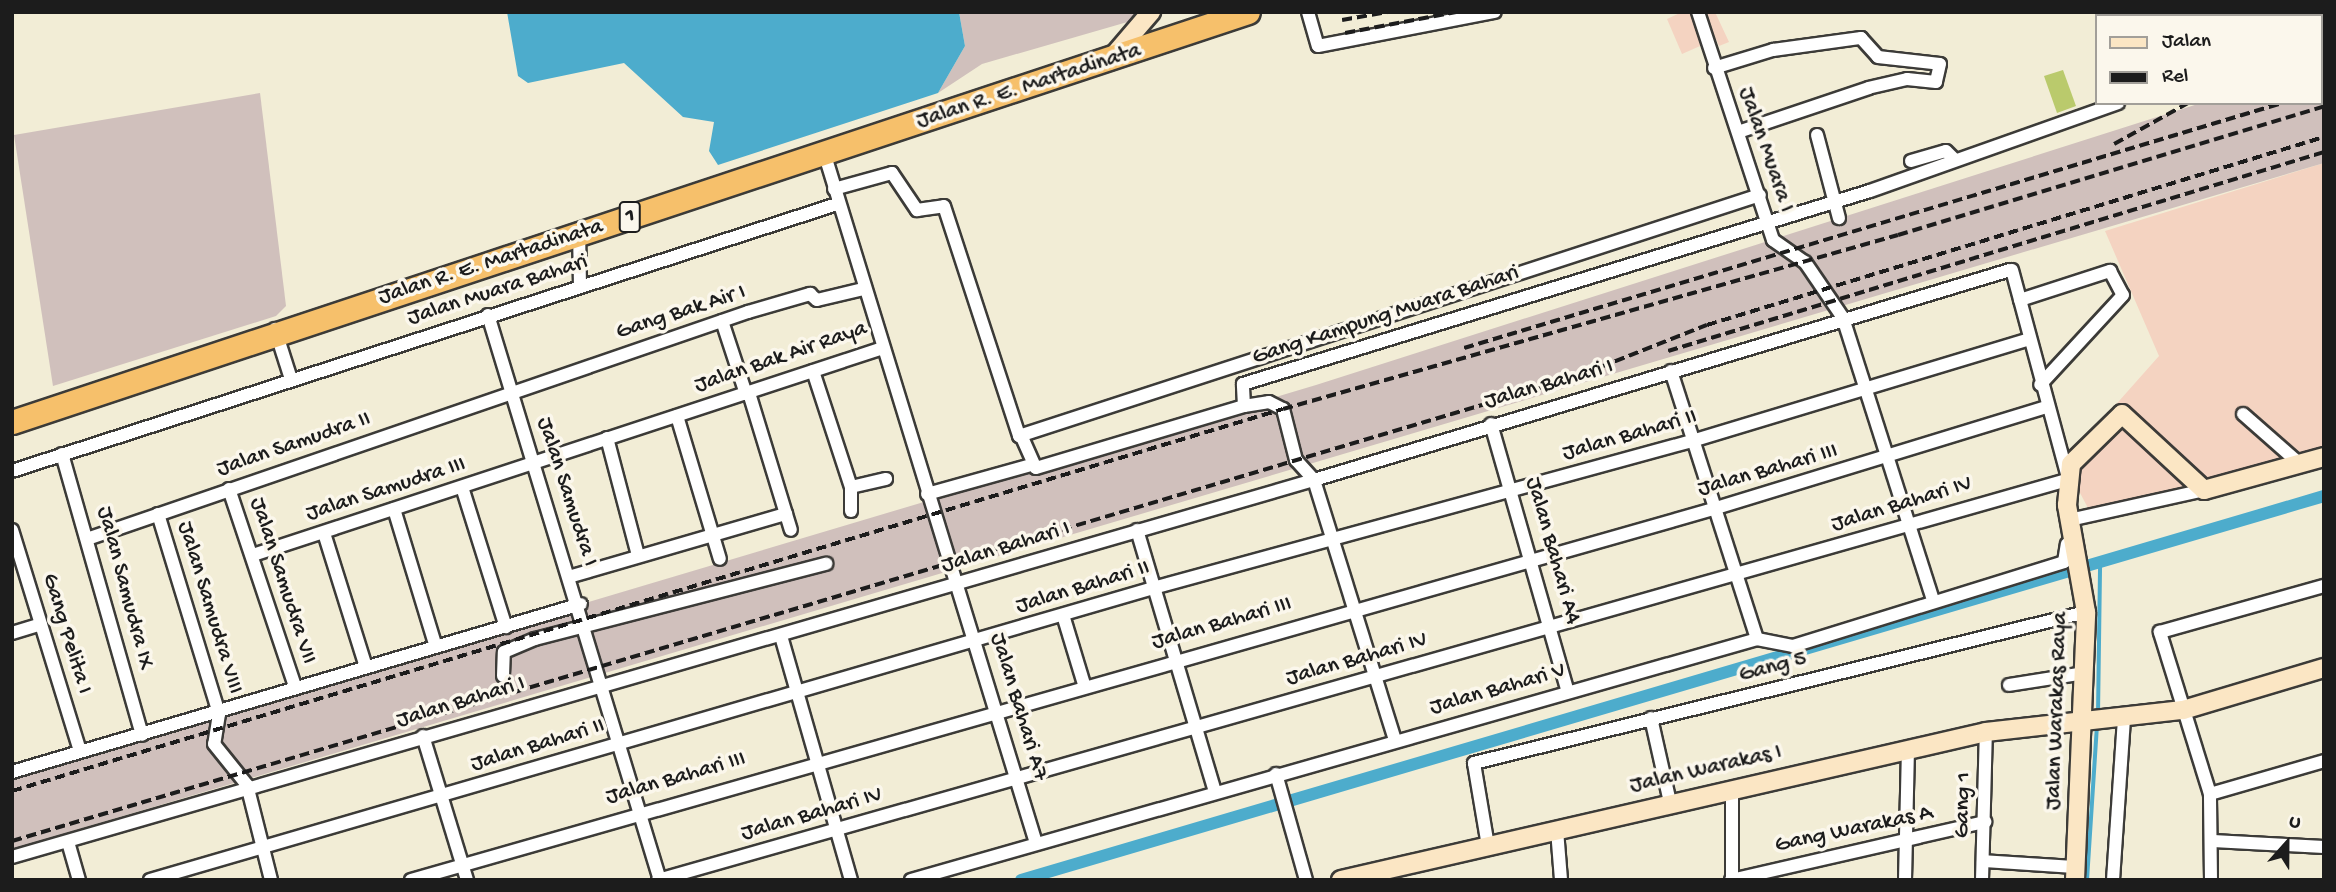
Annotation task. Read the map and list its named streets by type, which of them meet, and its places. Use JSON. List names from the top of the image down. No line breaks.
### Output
{"streets":{"highway":["Jalan R. E. Martadinata","1"],"street":["Jalan Muara I","Jalan Muara Bahari","Gang Bak Air I","Gang Kampung Muara Bahari","Jalan Bak Air Raya","Jalan Bahari I","Jalan Bahari II","Jalan Samudra II","Jalan Bahari III","Jalan Samudra III","Jalan Samudra I","Jalan Bahari IV","Jalan Bahari A4","Jalan Samudra VII","Jalan Samudra IX","Jalan Samudra VIII","Gang Pelita I","Gang 5","Jalan Bahari V","Jalan Bahari A7","Jalan Warakas Raya","Jalan Warakas I","Gang 1","Gang Warakas A"]},"crossings":[["Jalan R. E. Martadinata","Jalan Bak Air Raya"],["Jalan Muara I","Gang Kampung Muara Bahari"],["Jalan Muara I","Jalan Bahari I"],["Jalan Muara I","Jalan Bahari II"],["Jalan Muara I","Jalan Bahari III"],["Jalan Muara I","Jalan Bahari IV"],["Jalan Muara I","Jalan Bahari V"],["Jalan Muara Bahari","Jalan Bak Air Raya"],["Jalan Muara Bahari","Jalan Samudra I"],["Jalan Muara Bahari","Jalan Samudra IX"],["Gang Bak Air I","Jalan Bak Air Raya"],["Gang Bak Air I","Jalan Samudra II"],["Gang Bak Air I","Jalan Samudra I"],["Jalan Bak Air Raya","Jalan Samudra III"],["Jalan Bak Air Raya","Jalan Samudra I"],["Jalan Bahari I","Jalan Samudra I"],["Jalan Bahari I","Jalan Bahari A4"],["Jalan Bahari I","Jalan Bahari A7"],["Jalan Bahari II","Jalan Samudra I"],["Jalan Bahari II","Jalan Bahari A4"],["Jalan Bahari II","Jalan Bahari A7"],["Jalan Samudra II","Jalan Samudra I"],["Jalan Samudra II","Jalan Samudra VII"],["Jalan Samudra II","Jalan Samudra IX"],["Jalan Samudra II","Jalan Samudra VIII"],["Jalan Bahari III","Jalan Samudra I"],["Jalan Bahari III","Jalan Bahari A4"],["Jalan Bahari III","Jalan Bahari A7"],["Jalan Samudra III","Jalan Samudra I"],["Jalan Samudra III","Jalan Samudra VII"],["Jalan Samudra I","Jalan Bahari IV"],["Jalan Bahari IV","Jalan Bahari A4"],["Jalan Bahari IV","Jalan Bahari A7"],["Jalan Bahari IV","Jalan Warakas Raya"],["Jalan Bahari A4","Jalan Bahari V"],["Gang 5","Jalan Warakas Raya"],["Gang 5","Jalan Warakas I"],["Jalan Bahari V","Jalan Bahari A7"],["Jalan Bahari V","Jalan Warakas Raya"],["Jalan Warakas Raya","Jalan Warakas I"],["Jalan Warakas I","Gang 1"],["Gang 1","Gang Warakas A"]],"legend":["Jalan","Rel"],"north":"top"}
